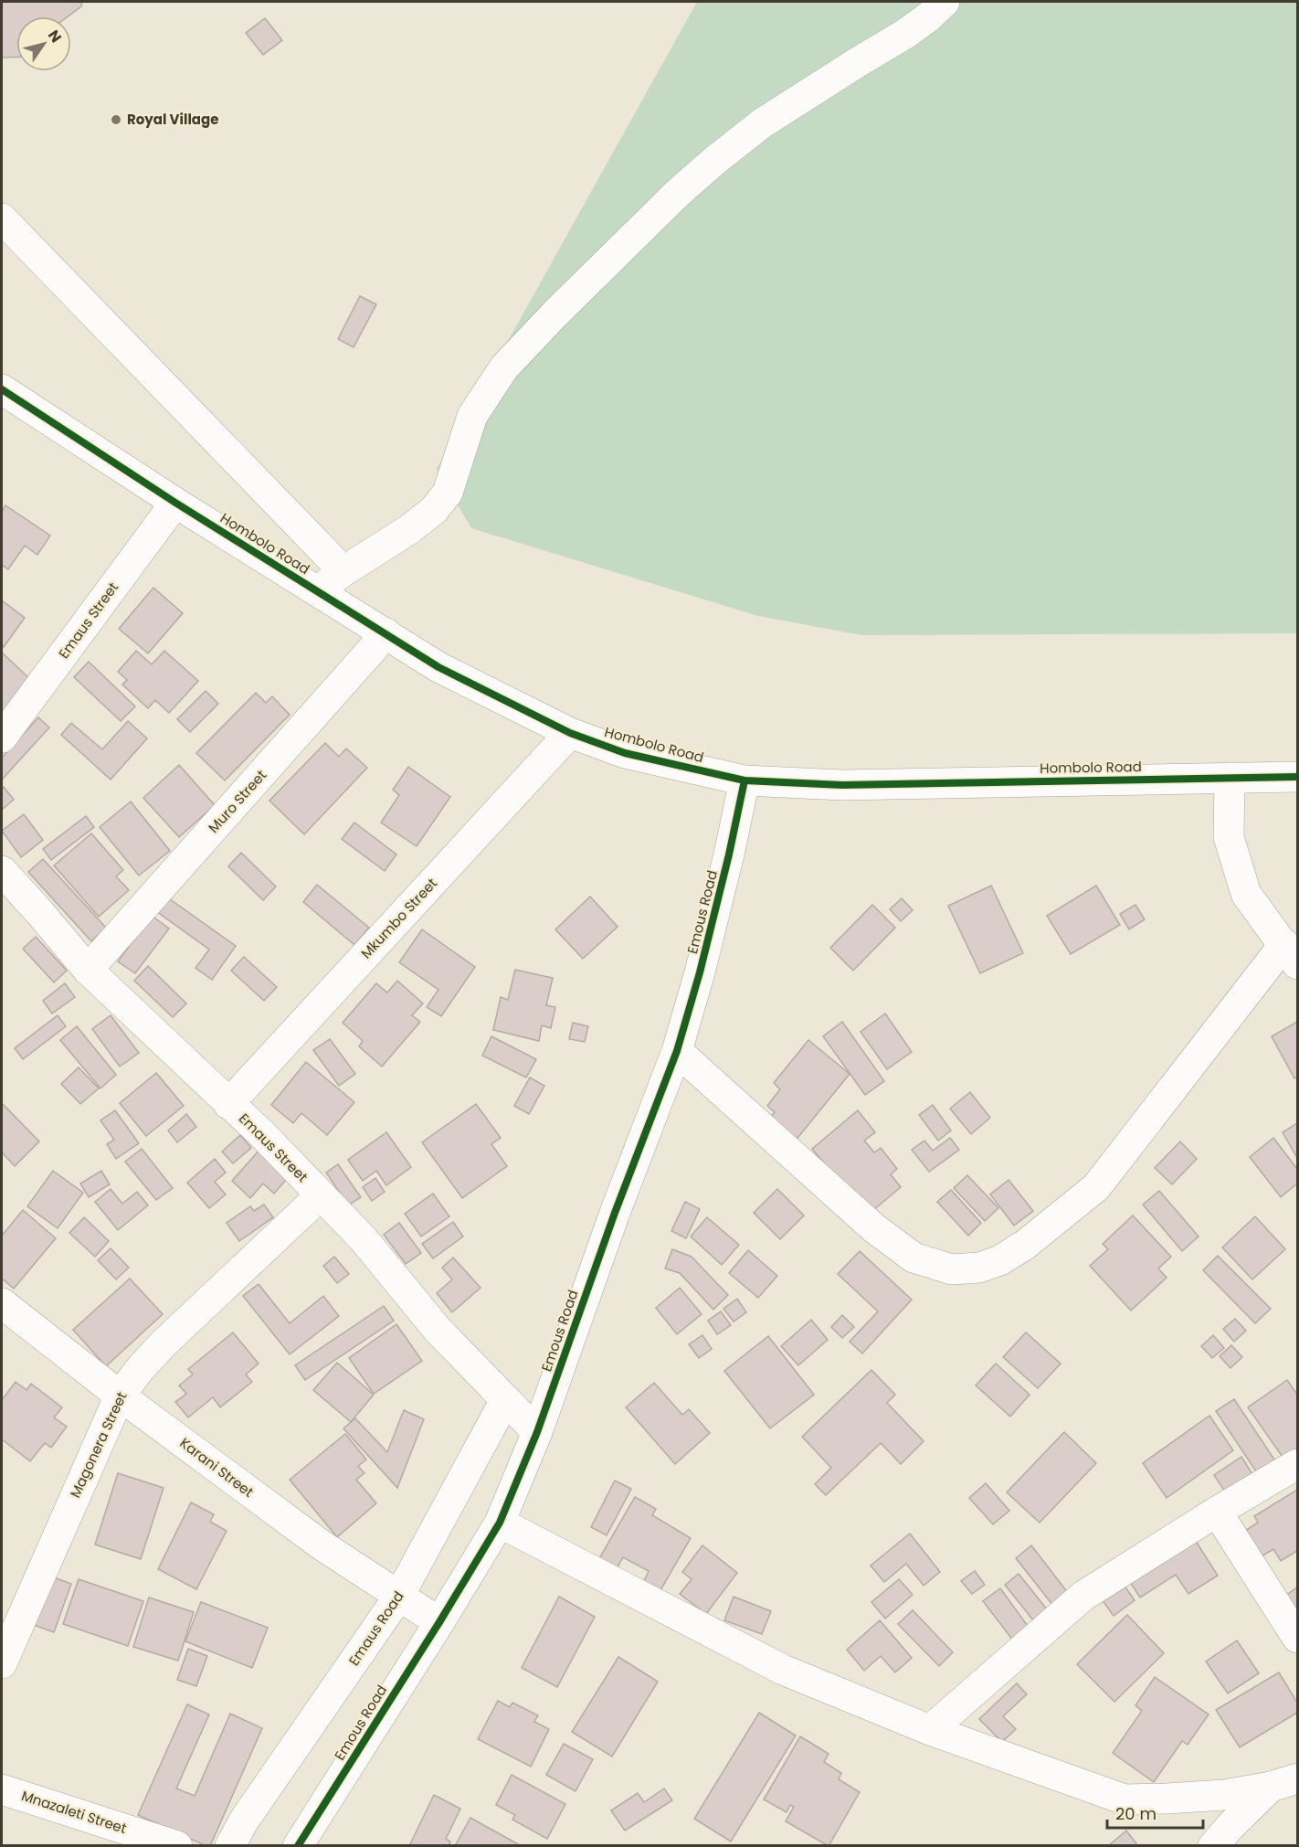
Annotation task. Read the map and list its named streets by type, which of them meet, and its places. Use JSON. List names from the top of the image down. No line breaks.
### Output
{"streets":{"street":["Hombolo Road","Emaus Street","Muro Street","Emous Road","Mkumbo Street","Magonera Street","Karani Street","Emaus Road","Mnazaleti Street"]},"crossings":[["Hombolo Road","Emaus Street"],["Hombolo Road","Muro Street"],["Hombolo Road","Emous Road"],["Hombolo Road","Mkumbo Street"],["Emaus Street","Muro Street"],["Emaus Street","Emous Road"],["Emaus Street","Mkumbo Street"],["Emaus Street","Magonera Street"],["Emaus Street","Emaus Road"],["Emous Road","Karani Street"],["Magonera Street","Karani Street"],["Karani Street","Emaus Road"]],"places":["Royal Village"],"scale_bar":"20 m","north":"top right"}
